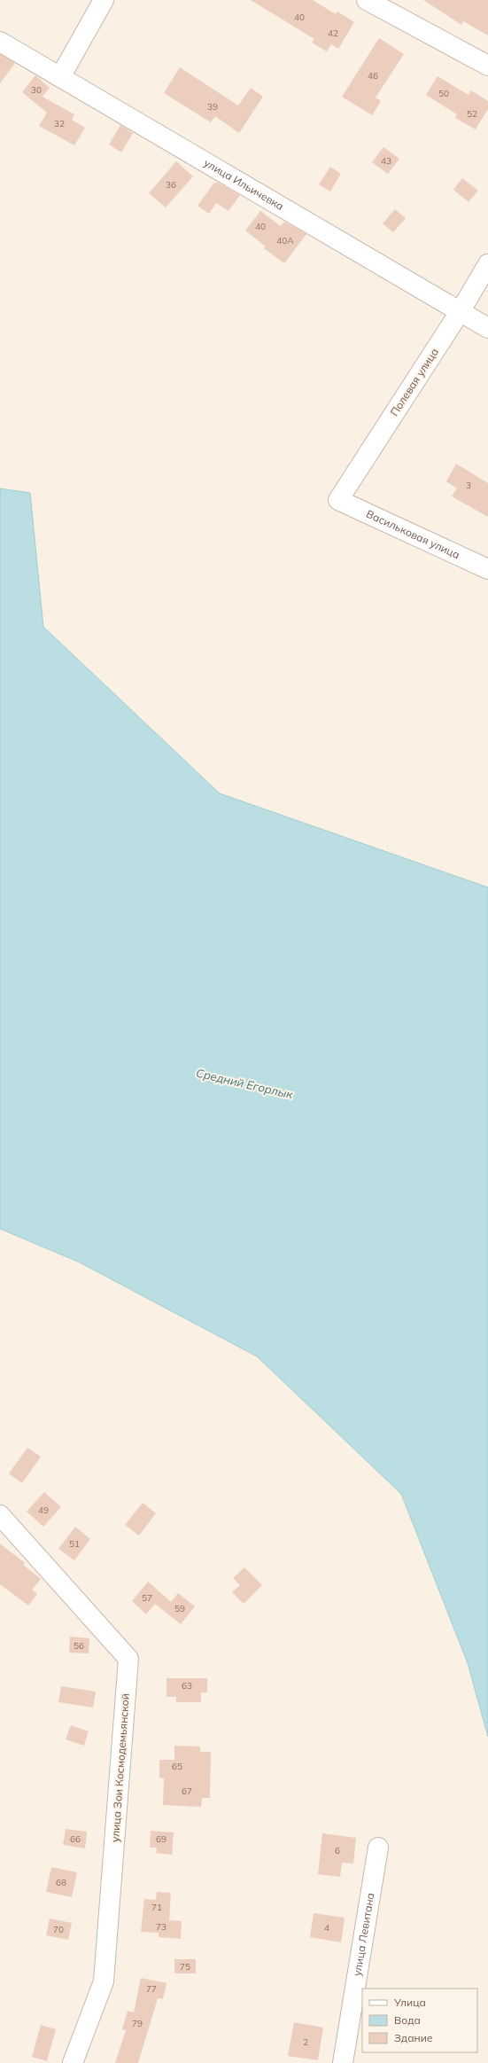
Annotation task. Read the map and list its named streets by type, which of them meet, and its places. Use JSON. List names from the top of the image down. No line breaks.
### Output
{"streets":{"street":["улица Ильичевка","Полевая улица","Васильковая улица","улица Зои Космодемьянской","улица Левитана"]},"crossings":[["улица Ильичевка","Полевая улица"],["Полевая улица","Васильковая улица"]],"water":["Средний Егорлык"],"house_numbers":["40","42","46","30","50","39","52","32","43","36","40","40А","3","49","51","57","59","56","63","65","67","66","69","6","68","71","73","4","70","75","77","79","2"],"legend":["Улица","Вода","Здание"]}
